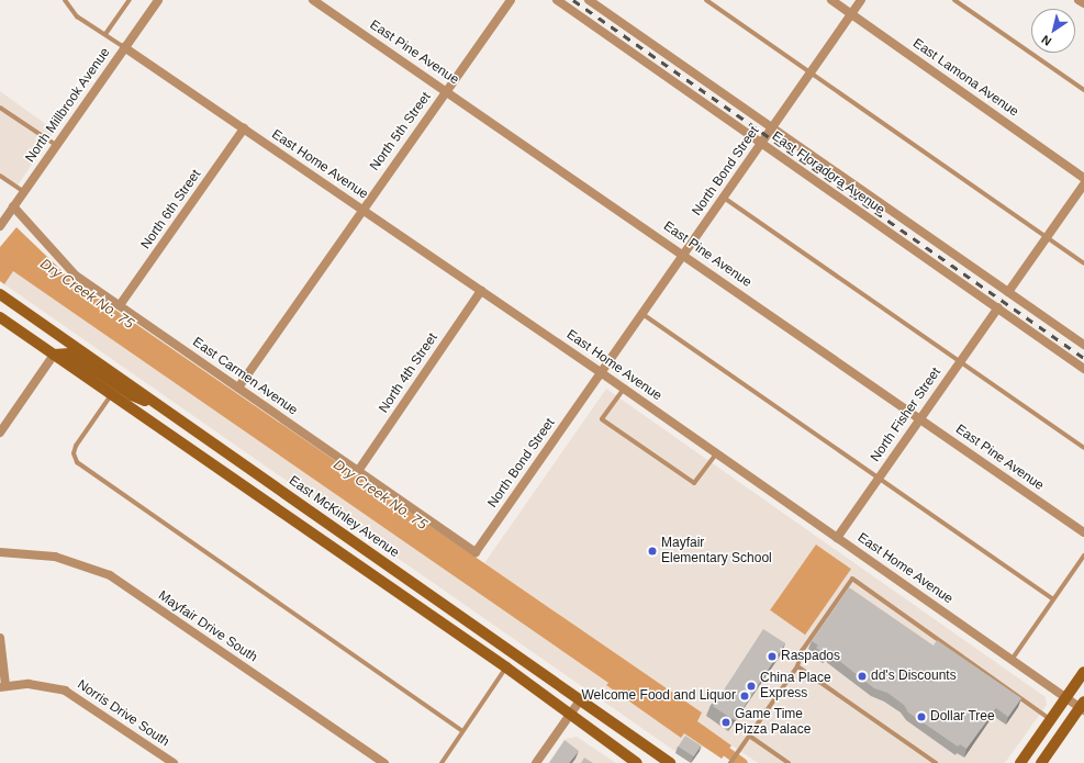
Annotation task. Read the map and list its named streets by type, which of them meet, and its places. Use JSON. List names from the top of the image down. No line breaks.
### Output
{"streets":{"main road":["East McKinley Avenue"],"street":["East Pine Avenue","East Lamona Avenue","North Millbrook Avenue","North 5th Street","East Home Avenue","North Bond Street","East Floradora Avenue","North 6th Street","North 4th Street","East Carmen Avenue","North Fisher Street","Mayfair Drive South","Norris Drive South"]},"crossings":[["East Pine Avenue","North 5th Street"],["East Pine Avenue","North Bond Street"],["East Pine Avenue","North Fisher Street"],["East Lamona Avenue","North Bond Street"],["North Millbrook Avenue","East Home Avenue"],["North Millbrook Avenue","East Carmen Avenue"],["North 5th Street","East Home Avenue"],["North 5th Street","East Carmen Avenue"],["East Home Avenue","North Bond Street"],["East Home Avenue","North 6th Street"],["East Home Avenue","North 4th Street"],["East Home Avenue","North Fisher Street"],["North Bond Street","East Floradora Avenue"],["North Bond Street","East Carmen Avenue"],["East Floradora Avenue","North Fisher Street"],["North 6th Street","East Carmen Avenue"],["North 4th Street","East Carmen Avenue"]],"water":["Dry Creek No. 75"],"places":["Mayfair Elementary School","Raspados","dd's Discounts","China Place Express","Welcome Food and Liquor","Dollar Tree","Game Time Pizza Palace"],"north":"bottom left"}
